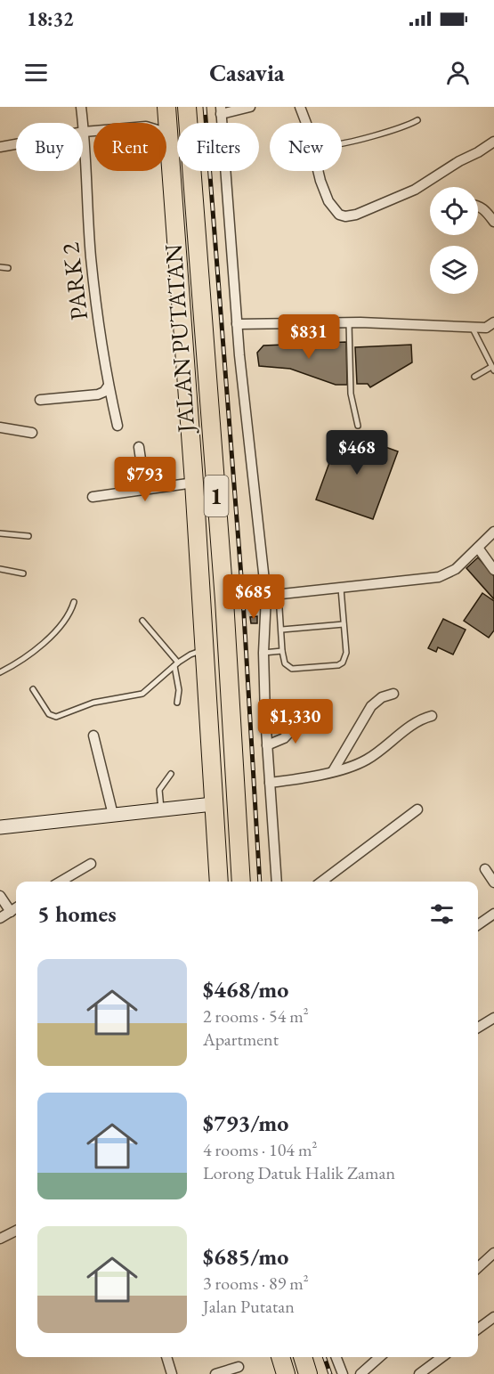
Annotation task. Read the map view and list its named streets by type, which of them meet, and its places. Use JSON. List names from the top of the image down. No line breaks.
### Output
{"streets":{"highway":["JALAN PUTATAN","1"],"street":["PARK 2"]},"page":{"status":"18:32","header":"Casavia","chip":["Buy","Rent","Filters","New"],"price":["$831","$468","$793","$685","$1,330"],"heading":"5 homes","list":[{"name":"$468/mo","note":"2 rooms · 54 m² · Apartment"},{"name":"$793/mo","note":"4 rooms · 104 m² · Lorong Datuk Halik Zaman"},{"name":"$685/mo","note":"3 rooms · 89 m² · Jalan Putatan"}]}}
